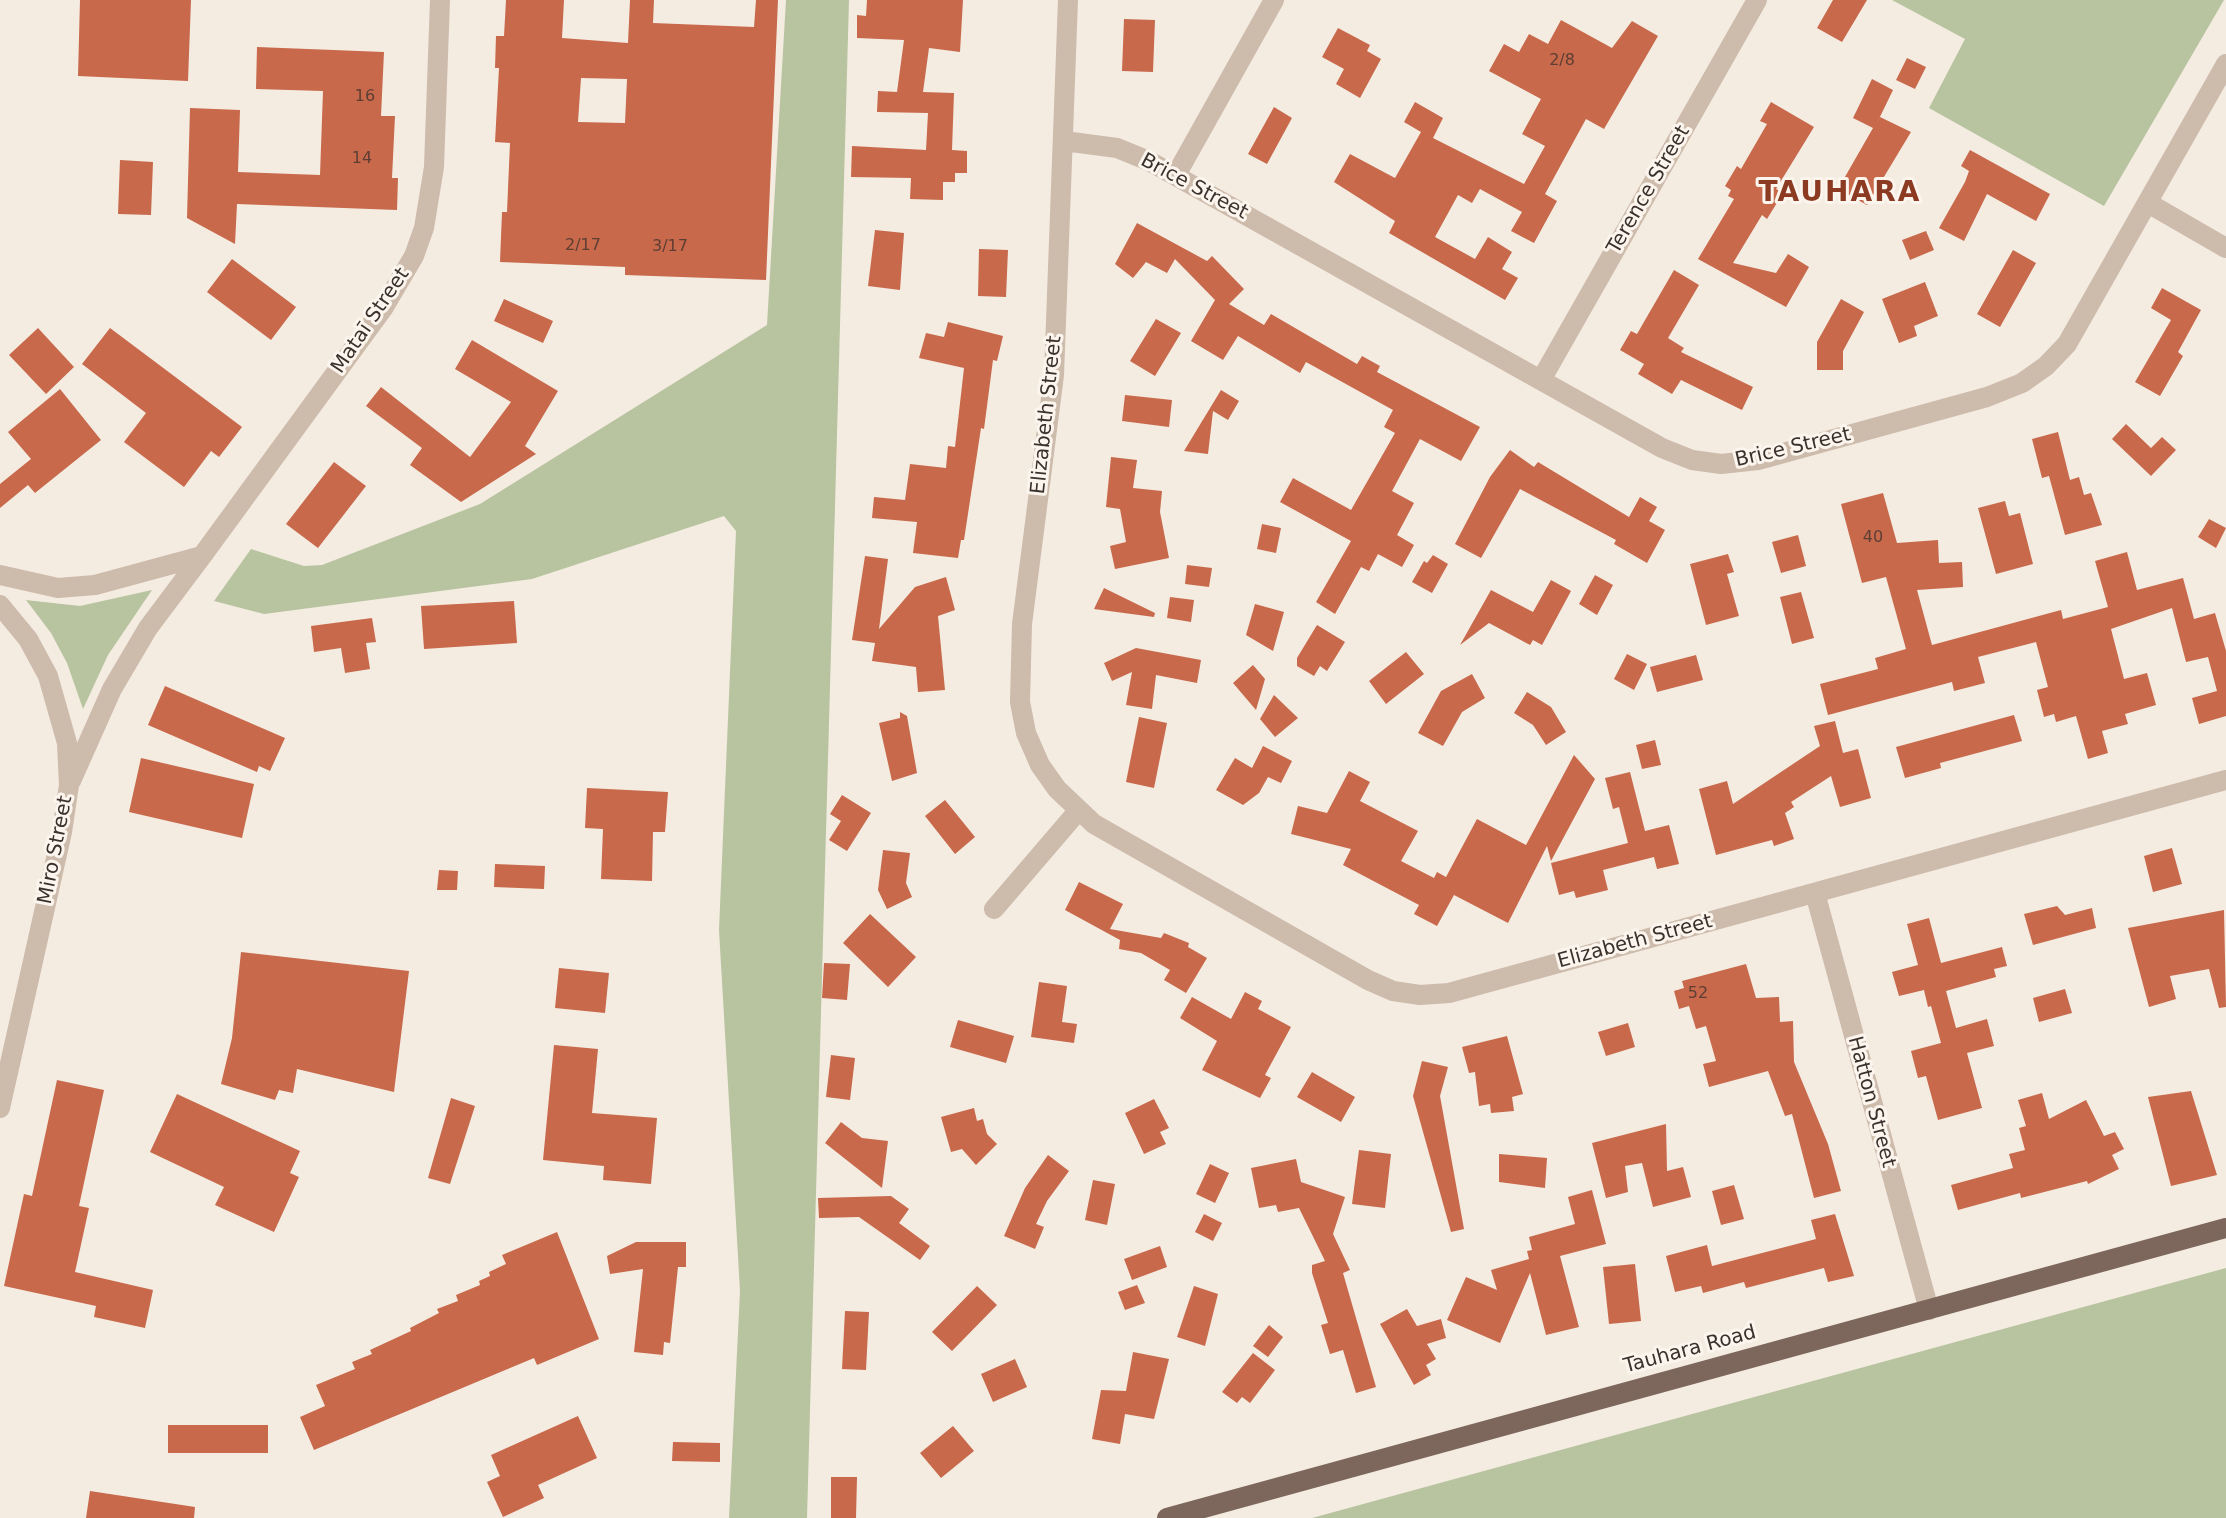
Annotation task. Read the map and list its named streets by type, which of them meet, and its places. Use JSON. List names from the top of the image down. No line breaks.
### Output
{"streets":{"main road":["Tauhara Road"],"street":["Brice Street","Terence Street","Mataī Street","Elizabeth Street","Miro Street","Hatton Street"]},"crossings":[["Brice Street","Terence Street"],["Brice Street","Elizabeth Street"],["Mataī Street","Miro Street"],["Elizabeth Street","Hatton Street"],["Hatton Street","Tauhara Road"]],"districts":["TAUHARA"],"house_numbers":["2/8","16","14","2/17","3/17","40","52"]}
